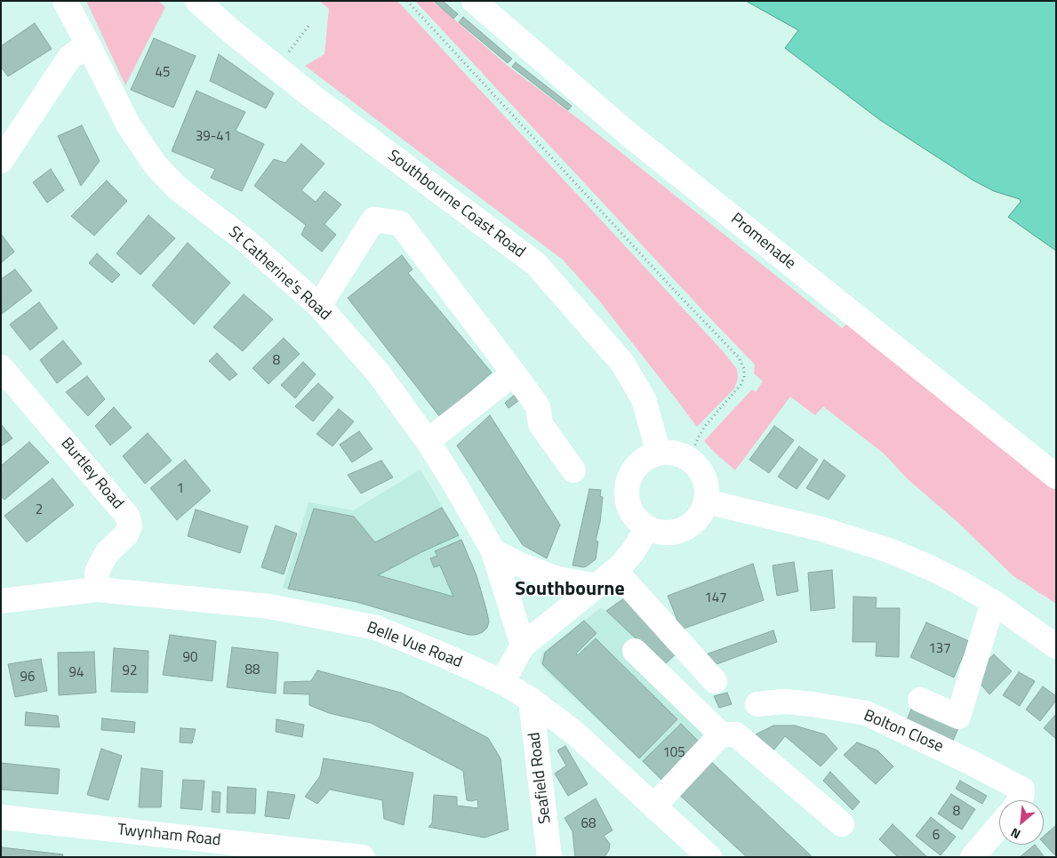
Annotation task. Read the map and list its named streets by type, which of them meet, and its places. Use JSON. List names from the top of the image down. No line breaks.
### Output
{"streets":{"street":["Southbourne Coast Road","Promenade","St Catherine's Road","Burtley Road","Belle Vue Road","Bolton Close","Seafield Road","Twynham Road"]},"crossings":[["Burtley Road","Belle Vue Road"],["Belle Vue Road","Seafield Road"]],"districts":["Southbourne"],"house_numbers":["45","39-41","8","1","2","147","137","90","88","92","94","96","105","8","68","6"],"north":"bottom left"}
